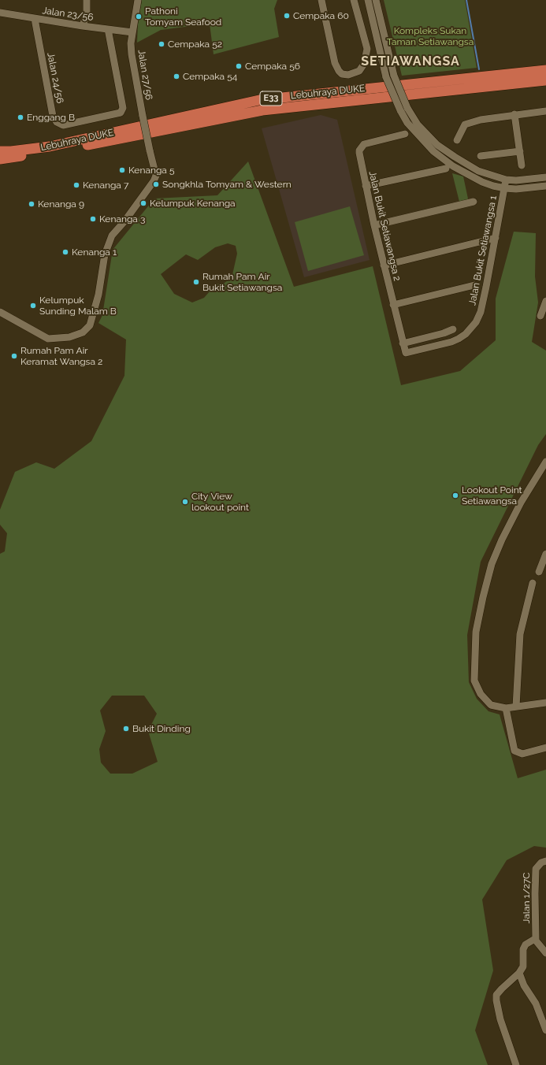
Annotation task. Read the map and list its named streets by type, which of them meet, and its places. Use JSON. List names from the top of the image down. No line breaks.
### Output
{"streets":{"highway":["Lebuhraya DUKE","E33"],"street":["Jalan 23/56","Jalan 27/56","Jalan 24/56","Jalan Bukit Setiawangsa 2","Jalan Bukit Setiawangsa 1","Jalan 1/27C"]},"crossings":[["Jalan 23/56","Jalan 27/56"],["Jalan 23/56","Jalan 24/56"],["Jalan Bukit Setiawangsa 2","Jalan Bukit Setiawangsa 1"]],"districts":["SETIAWANGSA"],"parks":["Kompleks Sukan Taman Setiawangsa"],"places":["Cempaka 60","Pathoni Tomyam Seafood","Cempaka 52","Cempaka 56","Cempaka 54","Enggang B","Kenanga 5","Songkhla Tomyam & Western","Kenanga 7","Kelumpuk Kenanga","Kenanga 9","Kenanga 3","Kenanga 1","Rumah Pam Air Bukit Setiawangsa","Kelumpuk Sunding Malam B","Rumah Pam Air Keramat Wangsa 2","Lookout Point Setiawangsa","City View lookout point","Bukit Dinding"]}
